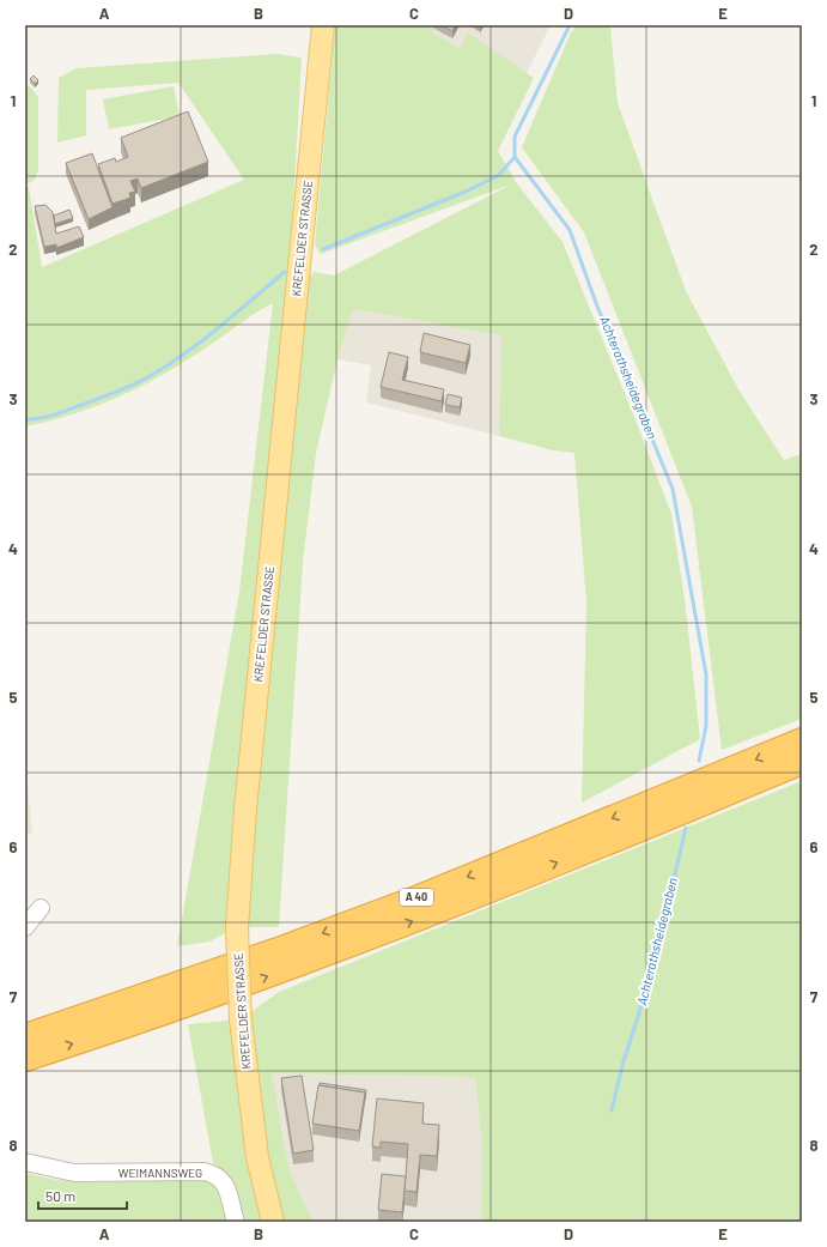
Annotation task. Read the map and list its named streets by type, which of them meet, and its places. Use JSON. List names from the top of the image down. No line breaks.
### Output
{"streets":{"highway":["A 40"],"main road":["KREFELDER STRASSE"],"street":["WEIMANNSWEG"]},"water":["Achterathsheidegraben"],"scale_bar":"50 m","grid":{"columns":["A","B","C","D","E"],"rows":["1","2","3","4","5","6","7","8"]}}
